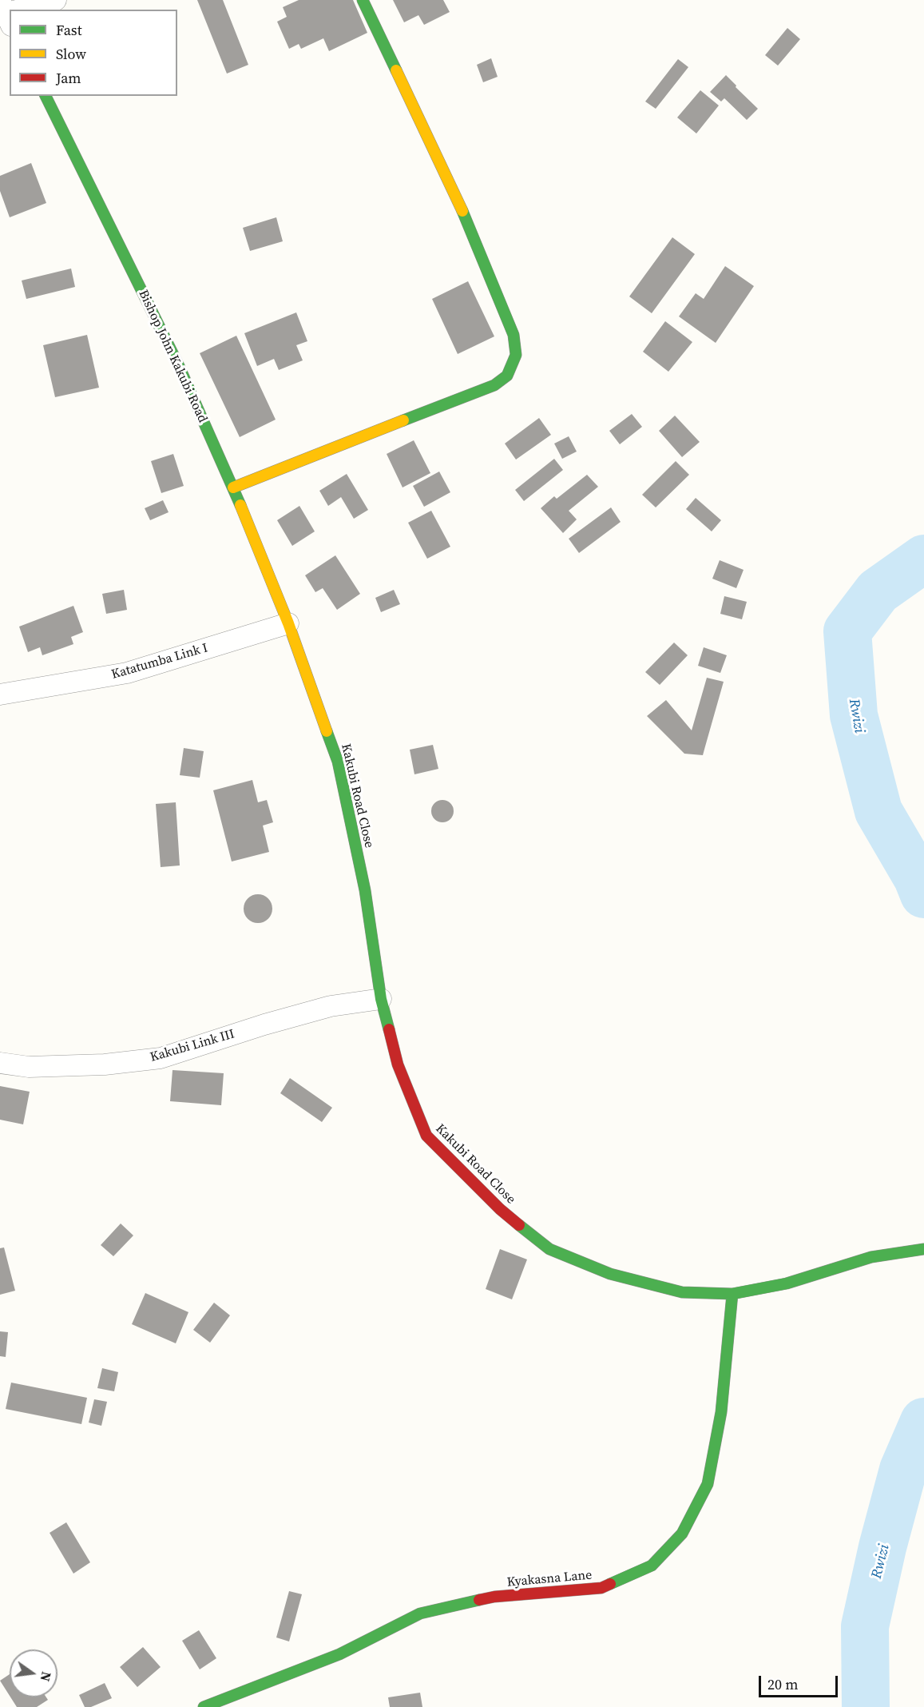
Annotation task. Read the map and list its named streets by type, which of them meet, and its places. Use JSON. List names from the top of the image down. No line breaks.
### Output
{"streets":{"street":["Bishop John Kakubi Road","Katatumba Link I","Kakubi Road Close","Kakubi Link III","Kyakasna Lane"]},"crossings":[["Bishop John Kakubi Road","Katatumba Link I"],["Bishop John Kakubi Road","Kakubi Road Close"],["Katatumba Link I","Kakubi Road Close"],["Kakubi Road Close","Kakubi Link III"],["Kakubi Road Close","Kyakasna Lane"]],"water":["Rwizi"],"legend":["Fast","Slow","Jam"],"scale_bar":"20 m","north":"right"}
